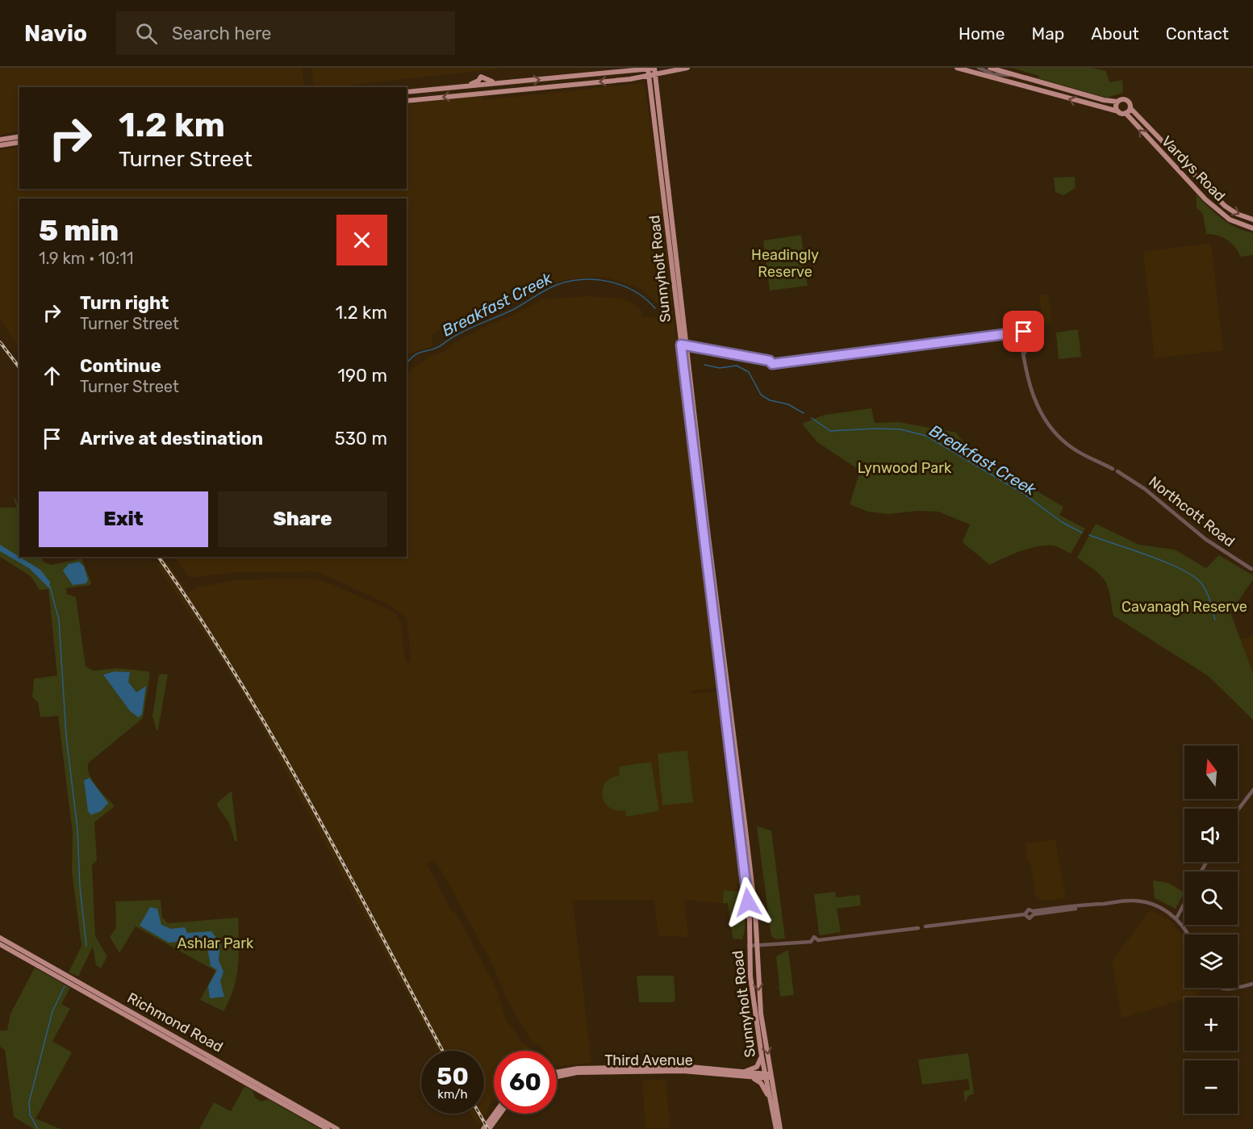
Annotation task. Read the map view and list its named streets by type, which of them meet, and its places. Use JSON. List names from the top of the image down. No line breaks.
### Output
{"streets":{"main road":["Vardys Road","Sunnyholt Road","Richmond Road","Third Avenue"],"street":["Northcott Road"]},"crossings":[["Sunnyholt Road","Northcott Road"],["Sunnyholt Road","Third Avenue"]],"water":["Breakfast Creek"],"parks":["Headingly Reserve","Lynwood Park","Cavanagh Reserve","Ashlar Park"],"north":"top","page":{"header":"Navio","search":"Search here","nav":["Home","Map","About","Contact"],"turn":["1.2 km","Turner Street"],"heading":["5 min","1.9 km · 10:11"],"list":[{"name":"Turn right","note":"Turner Street","value":"1.2 km"},{"name":"Continue","note":"Turner Street","value":"190 m"},{"name":"Arrive at destination","value":"530 m"}],"buttons":["Exit","Share"],"map_buttons":["+","−"],"speed":"50 km/h","limit":"60"}}
